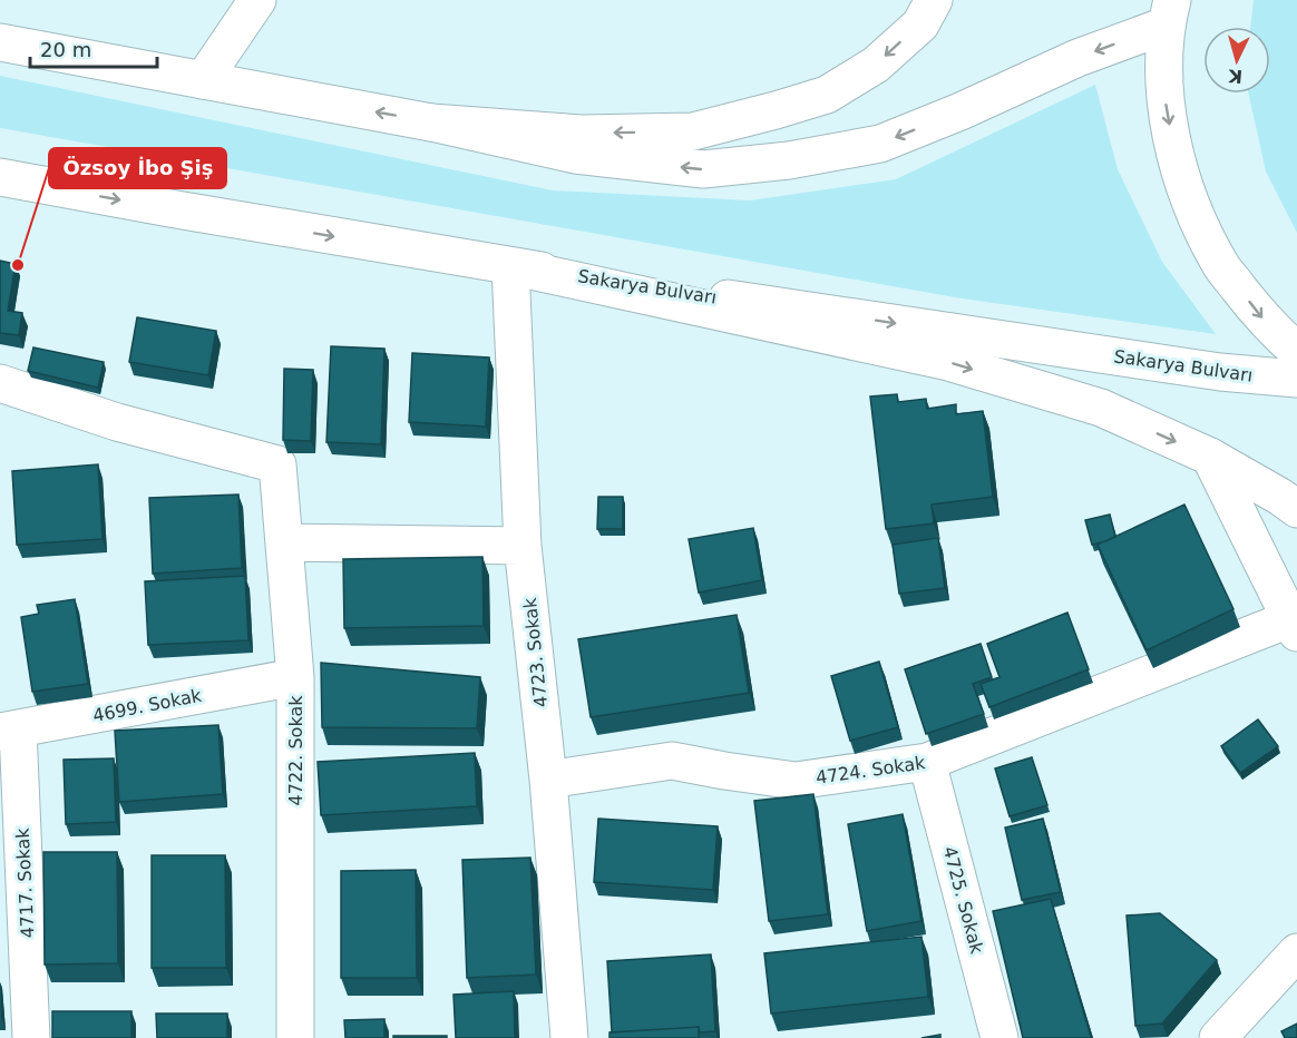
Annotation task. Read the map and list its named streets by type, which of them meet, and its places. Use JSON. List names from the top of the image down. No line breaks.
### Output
{"streets":{"main road":["Sakarya Bulvarı","4723. Sokak","4699. Sokak","4722. Sokak","4724. Sokak","4717. Sokak","4725. Sokak"]},"crossings":[["Sakarya Bulvarı","4723. Sokak"],["4723. Sokak","4724. Sokak"],["4699. Sokak","4722. Sokak"],["4699. Sokak","4717. Sokak"],["4724. Sokak","4725. Sokak"]],"places":["Özsoy İbo Şiş"],"scale_bar":"20 m","north":"bottom"}
